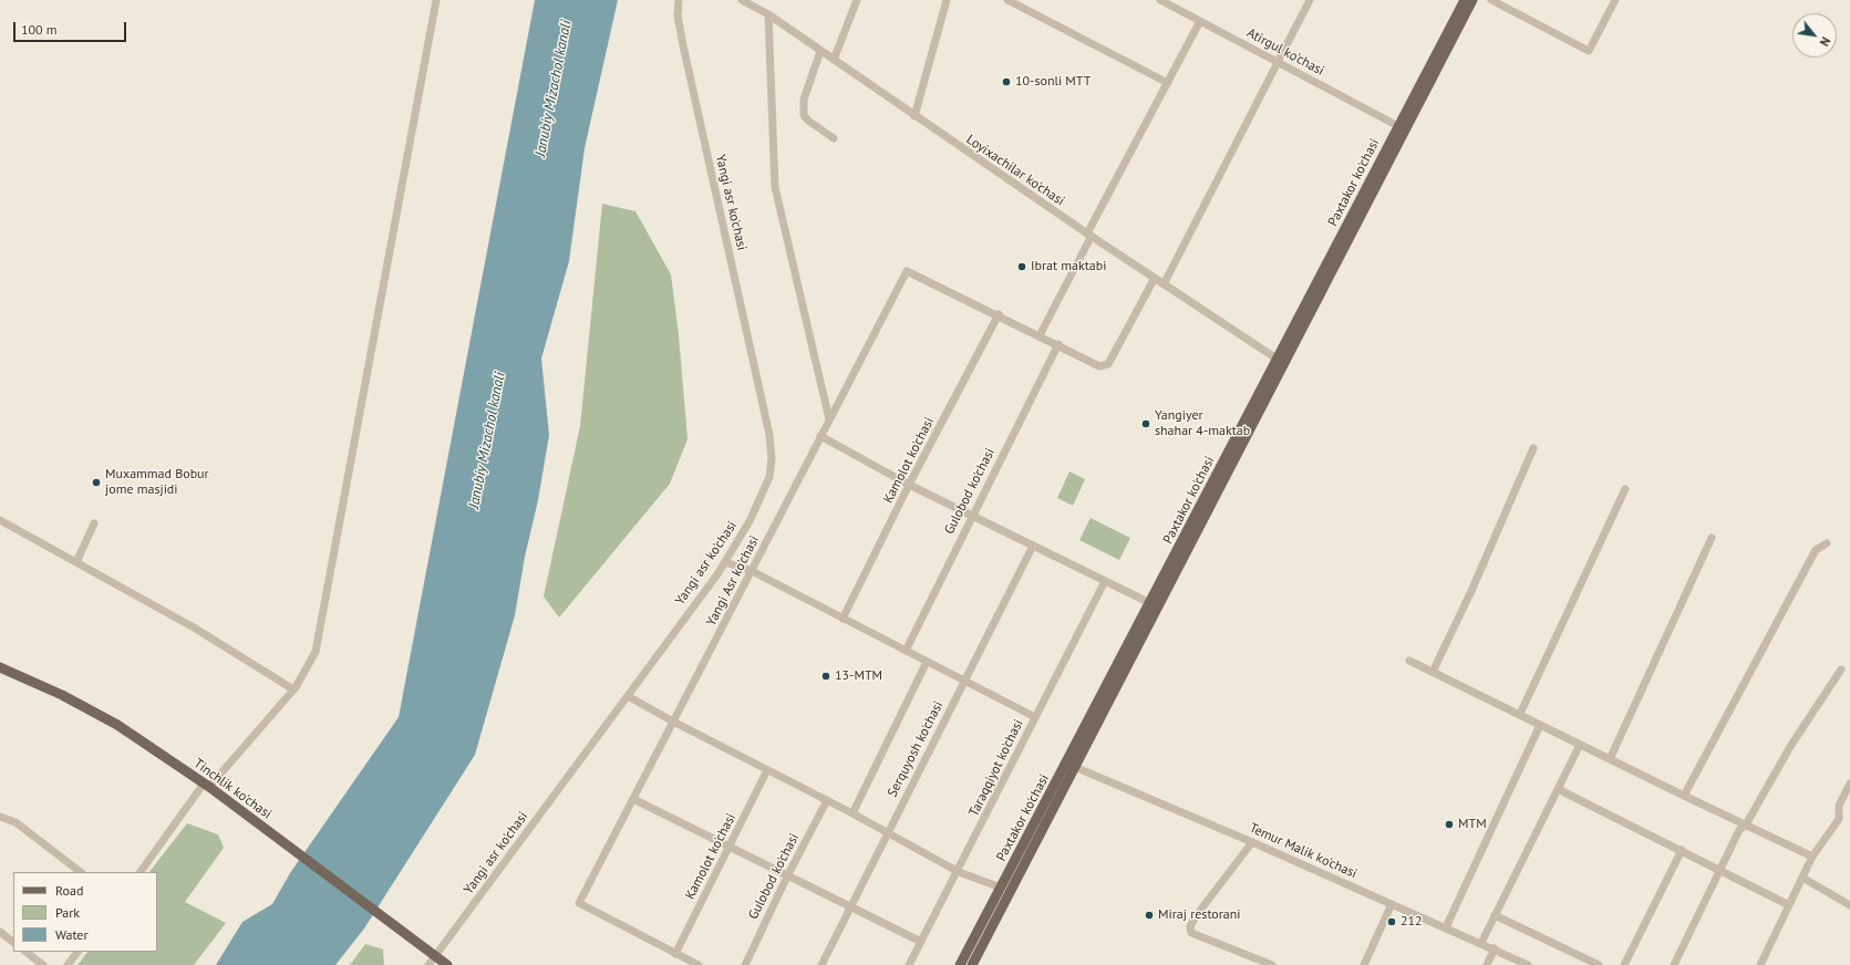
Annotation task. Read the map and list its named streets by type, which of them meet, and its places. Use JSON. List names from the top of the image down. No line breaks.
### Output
{"streets":{"main road":["Paxtakor ko'chasi","Tinchlik ko'chasi"],"street":["Atirgul ko'chasi","Loyixachilar ko'chasi","Yangi asr ko'chasi","Kamolot ko'chasi","Gulobod ko'chasi","Yangi Asr ko'chasi","Serquyosh ko'chasi","Taraqqiyot ko'chasi","Temur Malik ko'chasi"]},"crossings":[["Atirgul ko'chasi","Paxtakor ko'chasi"],["Loyixachilar ko'chasi","Paxtakor ko'chasi"],["Paxtakor ko'chasi","Temur Malik ko'chasi"],["Yangi asr ko'chasi","Tinchlik ko'chasi"],["Kamolot ko'chasi","Yangi Asr ko'chasi"]],"water":["Janubiy Mizachol kanali"],"places":["10-sonli MTT","Ibrat maktabi","Yangiyer shahar 4-maktab","Muxammad Bobur jome masjidi","13-MTM","MTM","Miraj restorani","212"],"legend":["Road","Park","Water"],"scale_bar":"100 m","north":"bottom right"}
